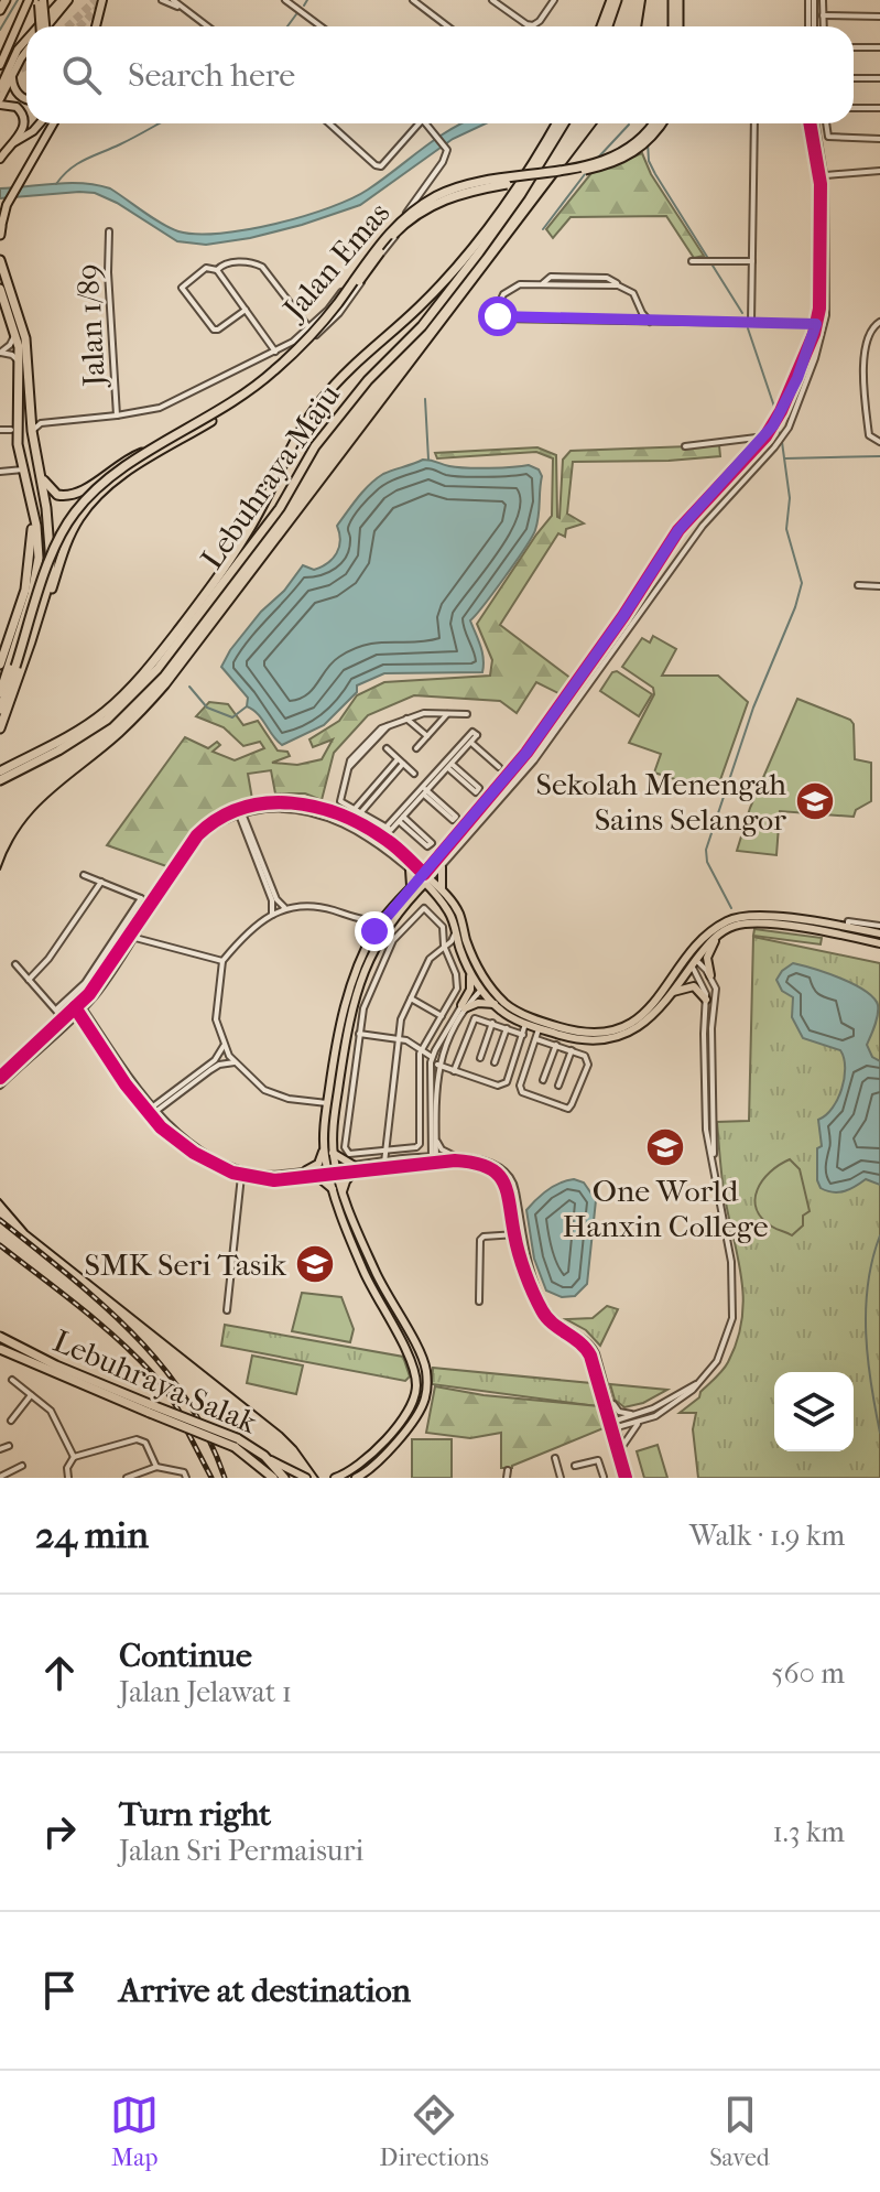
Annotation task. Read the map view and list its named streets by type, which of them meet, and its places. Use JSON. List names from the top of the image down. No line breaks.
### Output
{"streets":{"highway":["Lebuhraya Maju","Lebuhraya Salak"],"street":["Jalan Emas","Jalan 1/89"]},"crossings":[["Jalan Emas","Jalan 1/89"]],"places":{"school or university":["Sekolah Menengah Sains Selangor","One World Hanxin College","SMK Seri Tasik"]},"page":{"search":"Search here","heading":["24 min","Walk · 1.9 km"],"list":[["Continue","Jalan Jelawat 1","560 m"],["Turn right","Jalan Sri Permaisuri","1.3 km"],"Arrive at destination"],"nav":["Map","Directions","Saved"]}}
